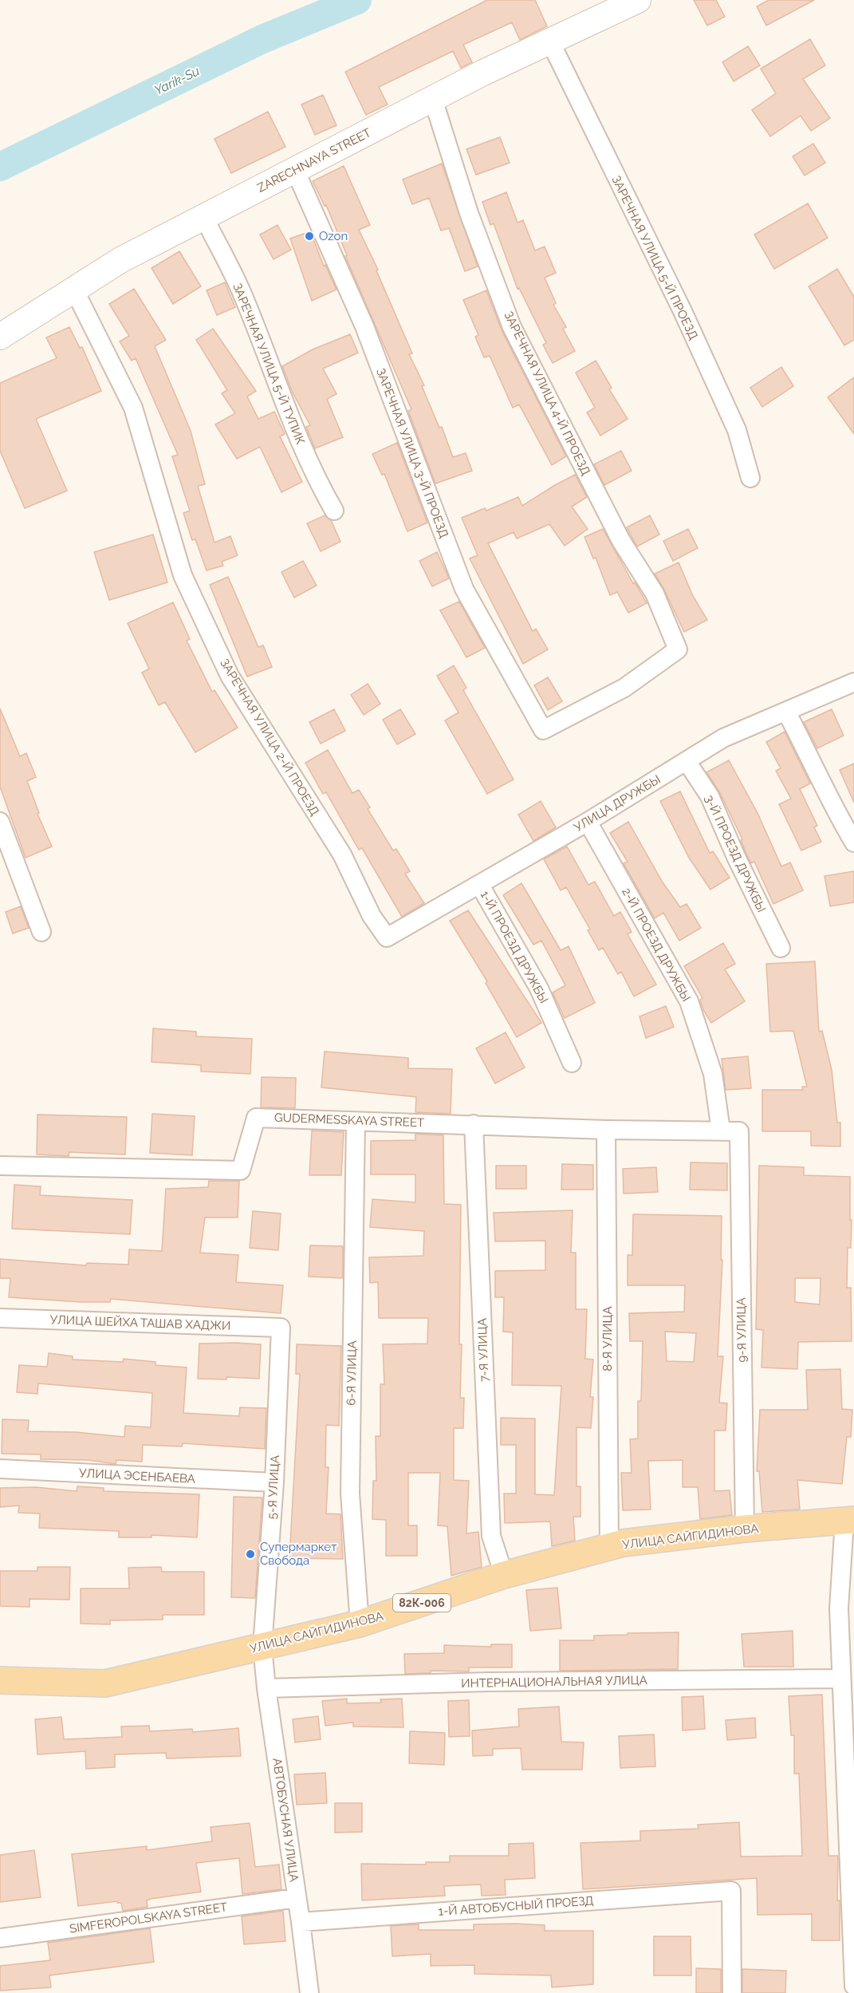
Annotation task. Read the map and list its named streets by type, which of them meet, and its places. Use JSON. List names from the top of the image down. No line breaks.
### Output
{"streets":{"main road":["ZARECHNAYA STREET","УЛИЦА САЙГИДИНОВА","82К-006"],"street":["ЗАРЕЧНАЯ УЛИЦА 5-Й ПРОЕЗД","ЗАРЕЧНАЯ УЛИЦА 5-Й ТУПИК","ЗАРЕЧНАЯ УЛИЦА 4-Й ПРОЕЗД","ЗАРЕЧНАЯ УЛИЦА 3-Й ПРОЕЗД","ЗАРЕЧНАЯ УЛИЦА 2-Й ПРОЕЗД","УЛИЦА ДРУЖБЫ","3-Й ПРОЕЗД ДРУЖБЫ","2-Й ПРОЕЗД ДРУЖБЫ","1-Й ПРОЕЗД ДРУЖБЫ","GUDERMESSKAYA STREET","УЛИЦА ШЕЙХА ТАШАВ ХАДЖИ","9-Я УЛИЦА","8-Я УЛИЦА","7-Я УЛИЦА","6-Я УЛИЦА","УЛИЦА ЭСЕНБАЕВА","5-Я УЛИЦА","ИНТЕРНАЦИОНАЛЬНАЯ УЛИЦА","АВТОБУСНАЯ УЛИЦА","1-Й АВТОБУСНЫЙ ПРОЕЗД","SIMFEROPOLSKAYA STREET"]},"crossings":[["ZARECHNAYA STREET","ЗАРЕЧНАЯ УЛИЦА 5-Й ПРОЕЗД"],["ZARECHNAYA STREET","ЗАРЕЧНАЯ УЛИЦА 5-Й ТУПИК"],["ZARECHNAYA STREET","ЗАРЕЧНАЯ УЛИЦА 4-Й ПРОЕЗД"],["ZARECHNAYA STREET","ЗАРЕЧНАЯ УЛИЦА 3-Й ПРОЕЗД"],["ZARECHNAYA STREET","ЗАРЕЧНАЯ УЛИЦА 2-Й ПРОЕЗД"],["ЗАРЕЧНАЯ УЛИЦА 4-Й ПРОЕЗД","ЗАРЕЧНАЯ УЛИЦА 3-Й ПРОЕЗД"],["ЗАРЕЧНАЯ УЛИЦА 2-Й ПРОЕЗД","УЛИЦА ДРУЖБЫ"],["УЛИЦА ДРУЖБЫ","3-Й ПРОЕЗД ДРУЖБЫ"],["УЛИЦА ДРУЖБЫ","2-Й ПРОЕЗД ДРУЖБЫ"],["УЛИЦА ДРУЖБЫ","1-Й ПРОЕЗД ДРУЖБЫ"],["2-Й ПРОЕЗД ДРУЖБЫ","GUDERMESSKAYA STREET"],["GUDERMESSKAYA STREET","9-Я УЛИЦА"],["GUDERMESSKAYA STREET","8-Я УЛИЦА"],["GUDERMESSKAYA STREET","7-Я УЛИЦА"],["GUDERMESSKAYA STREET","6-Я УЛИЦА"],["УЛИЦА ШЕЙХА ТАШАВ ХАДЖИ","5-Я УЛИЦА"],["9-Я УЛИЦА","УЛИЦА САЙГИДИНОВА"],["8-Я УЛИЦА","УЛИЦА САЙГИДИНОВА"],["7-Я УЛИЦА","УЛИЦА САЙГИДИНОВА"],["6-Я УЛИЦА","УЛИЦА САЙГИДИНОВА"],["УЛИЦА ЭСЕНБАЕВА","5-Я УЛИЦА"],["5-Я УЛИЦА","УЛИЦА САЙГИДИНОВА"],["5-Я УЛИЦА","АВТОБУСНАЯ УЛИЦА"],["УЛИЦА САЙГИДИНОВА","АВТОБУСНАЯ УЛИЦА"],["ИНТЕРНАЦИОНАЛЬНАЯ УЛИЦА","АВТОБУСНАЯ УЛИЦА"],["АВТОБУСНАЯ УЛИЦА","1-Й АВТОБУСНЫЙ ПРОЕЗД"],["АВТОБУСНАЯ УЛИЦА","SIMFEROPOLSKAYA STREET"]],"water":["Yarik-Su"],"places":["Ozon","Супермаркет Свобода"]}
